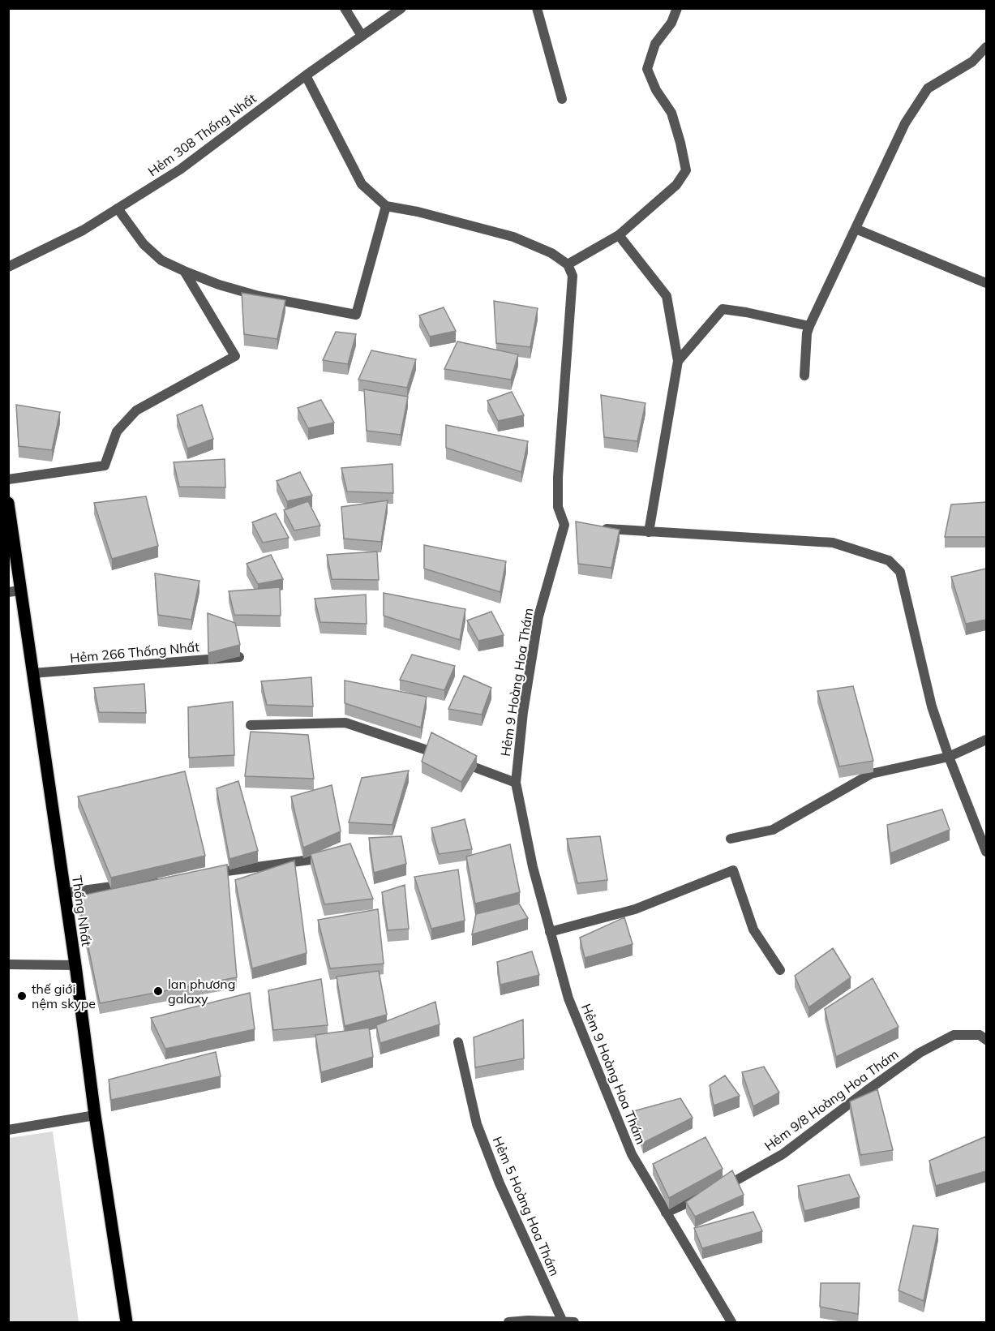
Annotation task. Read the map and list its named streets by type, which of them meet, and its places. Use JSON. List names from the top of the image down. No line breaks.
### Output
{"streets":{"main road":["Thống Nhất"],"street":["Hẻm 308 Thống Nhất","Hẻm 266 Thống Nhất","Hẻm 9 Hoàng Hoa Thám","Hẻm 9/8 Hoàng Hoa Thám","Hẻm 5 Hoàng Hoa Thám"]},"crossings":[["Hẻm 266 Thống Nhất","Thống Nhất"],["Hẻm 9 Hoàng Hoa Thám","Hẻm 9/8 Hoàng Hoa Thám"]],"places":["lan phương galaxy","thế giới nệm skype"]}
